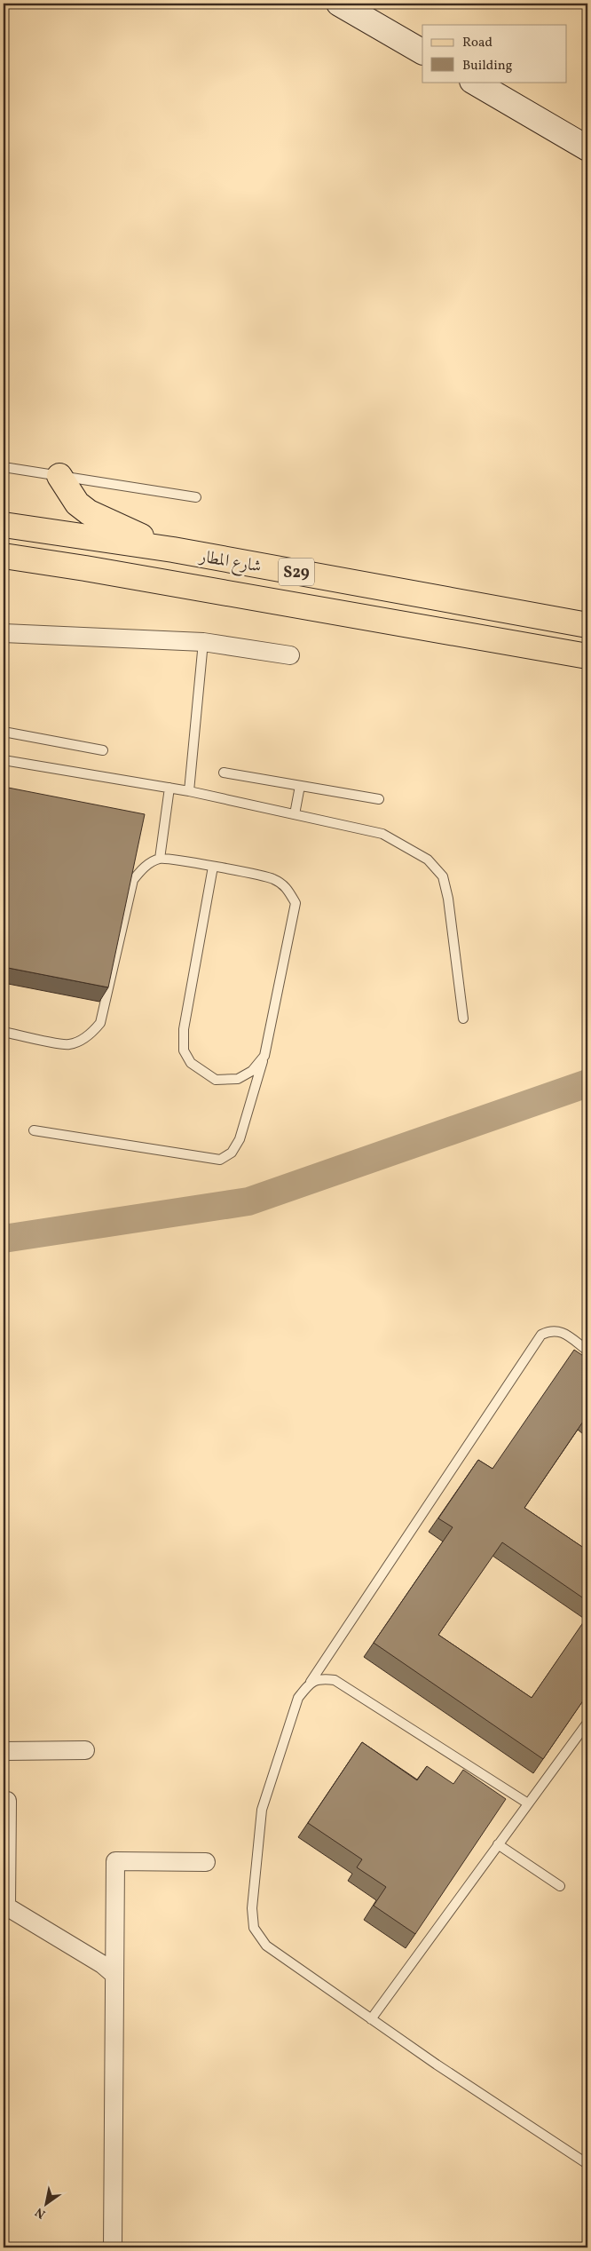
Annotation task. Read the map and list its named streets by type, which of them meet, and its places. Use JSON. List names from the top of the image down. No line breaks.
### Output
{"streets":{"main road":["شارع المطار","S29"]},"legend":["Road","Building"],"north":"bottom left"}
